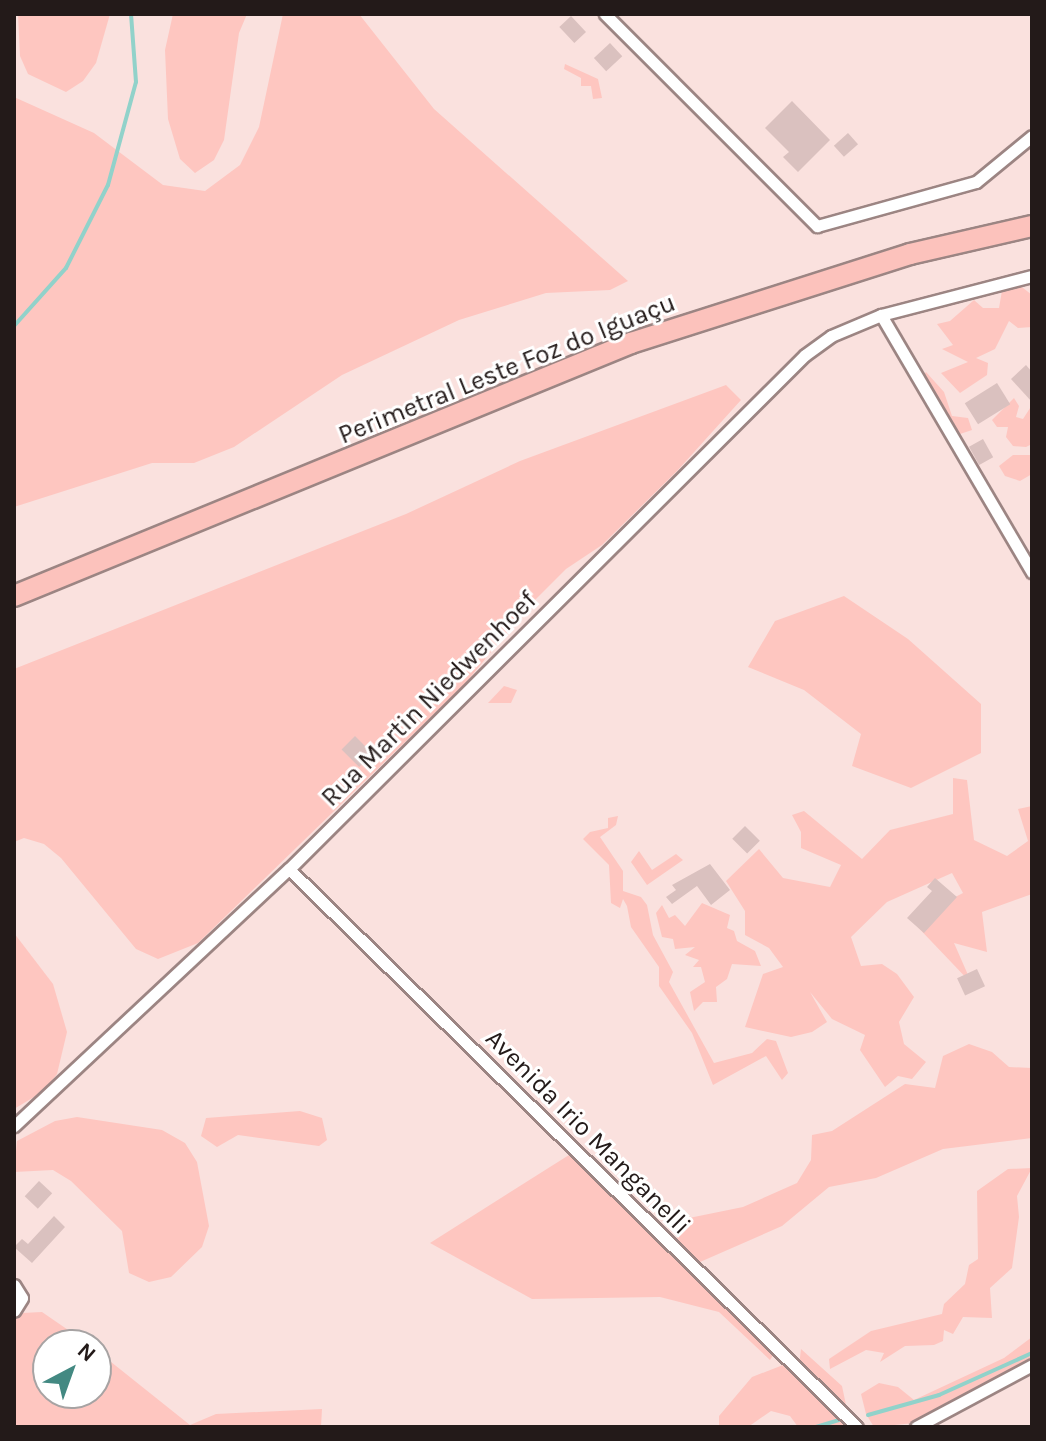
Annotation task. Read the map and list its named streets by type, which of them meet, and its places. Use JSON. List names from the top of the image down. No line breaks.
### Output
{"streets":{"highway":["Perimetral Leste Foz do Iguaçu"],"street":["Rua Martin Niedwenhoef","Avenida Irio Manganelli"]},"crossings":[["Rua Martin Niedwenhoef","Avenida Irio Manganelli"]],"north":"top right"}
